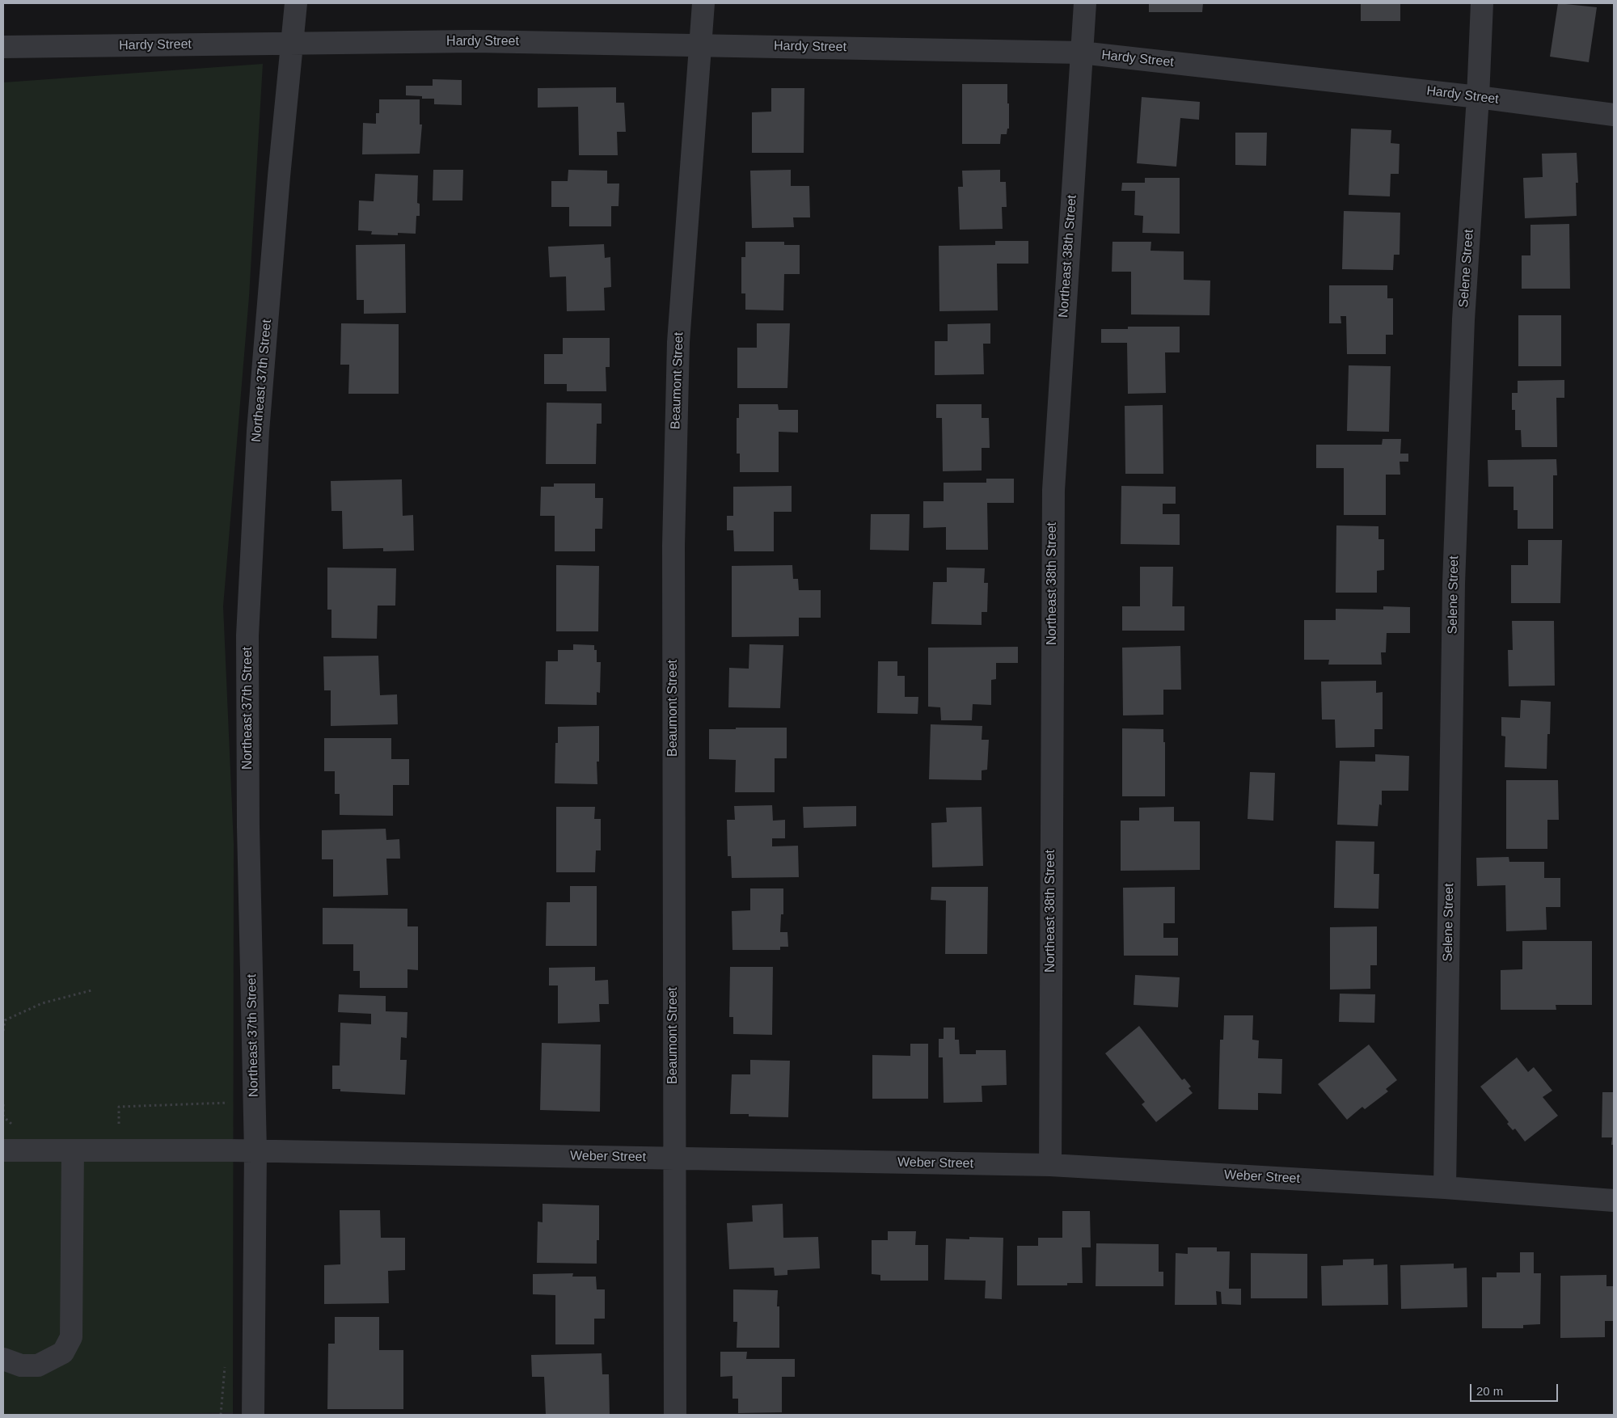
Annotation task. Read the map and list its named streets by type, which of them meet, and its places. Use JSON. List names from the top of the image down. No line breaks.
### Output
{"streets":{"street":["Hardy Street","Northeast 38th Street","Selene Street","Northeast 37th Street","Beaumont Street","Weber Street"]},"crossings":[["Hardy Street","Northeast 38th Street"],["Hardy Street","Selene Street"],["Hardy Street","Northeast 37th Street"],["Hardy Street","Beaumont Street"],["Northeast 38th Street","Weber Street"],["Selene Street","Weber Street"],["Northeast 37th Street","Weber Street"],["Beaumont Street","Weber Street"]],"scale_bar":"20 m"}
